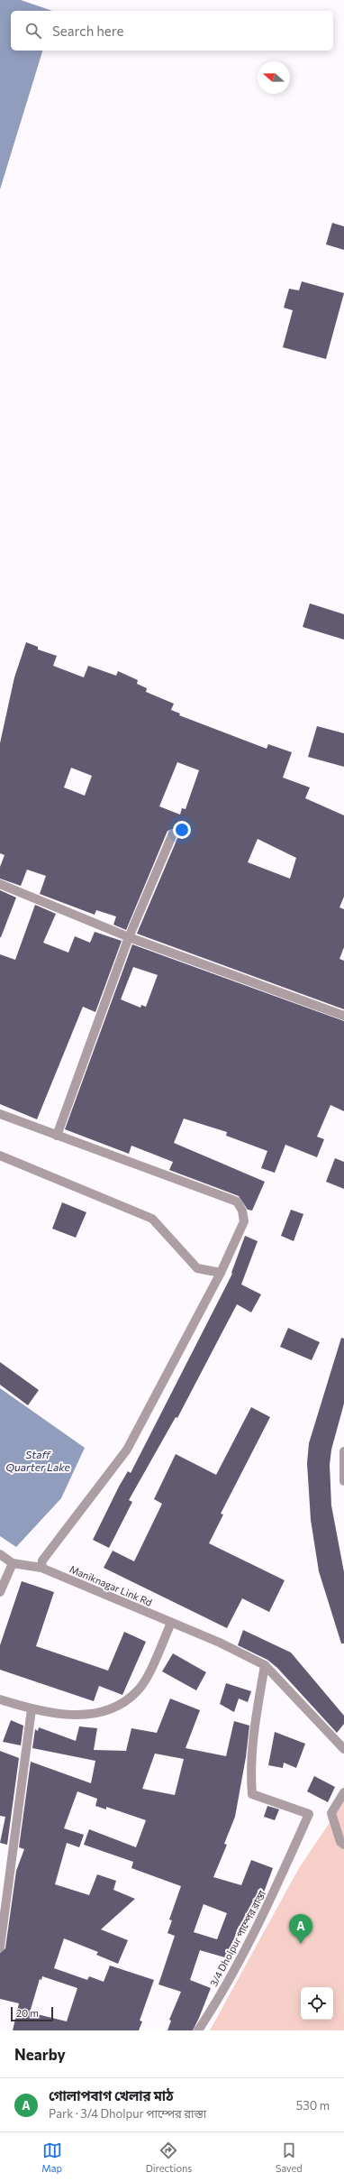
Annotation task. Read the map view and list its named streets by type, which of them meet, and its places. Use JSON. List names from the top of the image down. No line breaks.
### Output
{"streets":{"street":["Maniknagar Link Rd","3/4 Dholpur পাম্পের রাস্তা"]},"crossings":[["Maniknagar Link Rd","3/4 Dholpur পাম্পের রাস্তা"]],"water":["Staff Quarter Lake"],"scale_bar":"20 m","north":"left","page":{"search":"Search here","pins":"A","scale":"20 m","heading":"Nearby","list":[{"mark":"A","name":"গোলাপবাগ খেলার মাঠ","note":"Park · 3/4 Dholpur পাম্পের রাস্তা","value":"530 m"}],"nav":["Map","Directions","Saved"]}}
